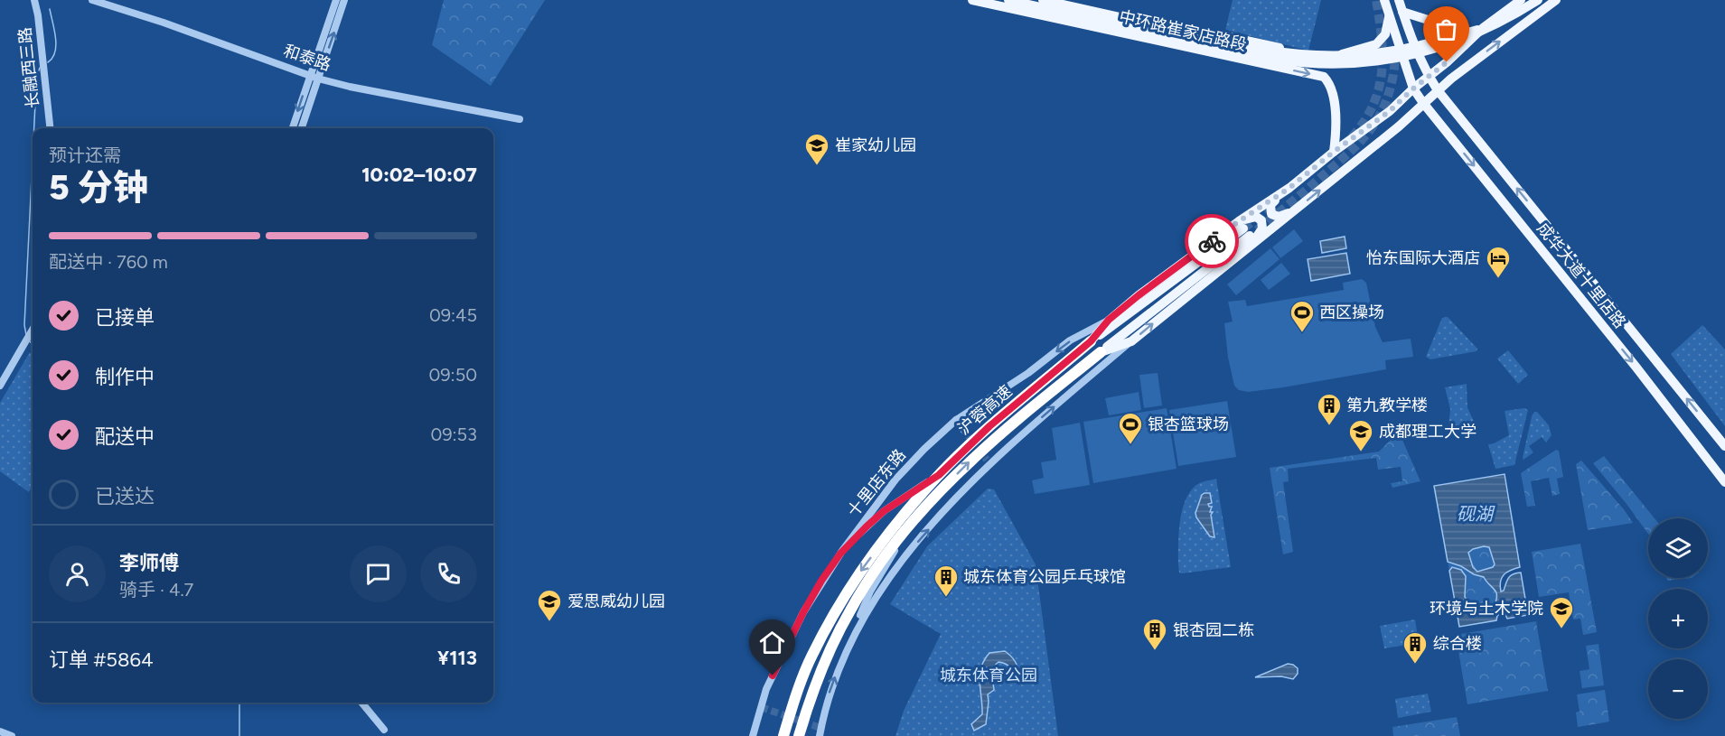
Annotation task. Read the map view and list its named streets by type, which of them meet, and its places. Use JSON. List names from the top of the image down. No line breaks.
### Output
{"streets":{"highway":["沪蓉高速"],"main road":["中环路崔家店路段","成华大道十里店路"],"street":["和泰路","长融西三路","十里店东路"]},"crossings":[["中环路崔家店路段","成华大道十里店路"]],"one_way":["中环路崔家店路段"],"water":["砚湖"],"parks":["城东体育公园"],"places":{"school or university":["崔家幼儿园","成都理工大学","爱思威幼儿园","环境与土木学院"],"hotel":["怡东国际大酒店"],"sports":["西区操场","银杏篮球场"],"building":["第九教学楼","城东体育公园乒乓球馆","银杏园二栋","综合楼"]},"page":{"heading":["5 分钟","预计还需","10:02–10:07"],"panel":["李师傅","骑手 · 4.7","订单 #5864","¥113"],"bar":"配送中 · 760 m","list":[["已接单","09:45"],["制作中","09:50"],["配送中","09:53"],"已送达"],"map_buttons":["+","−"]}}
